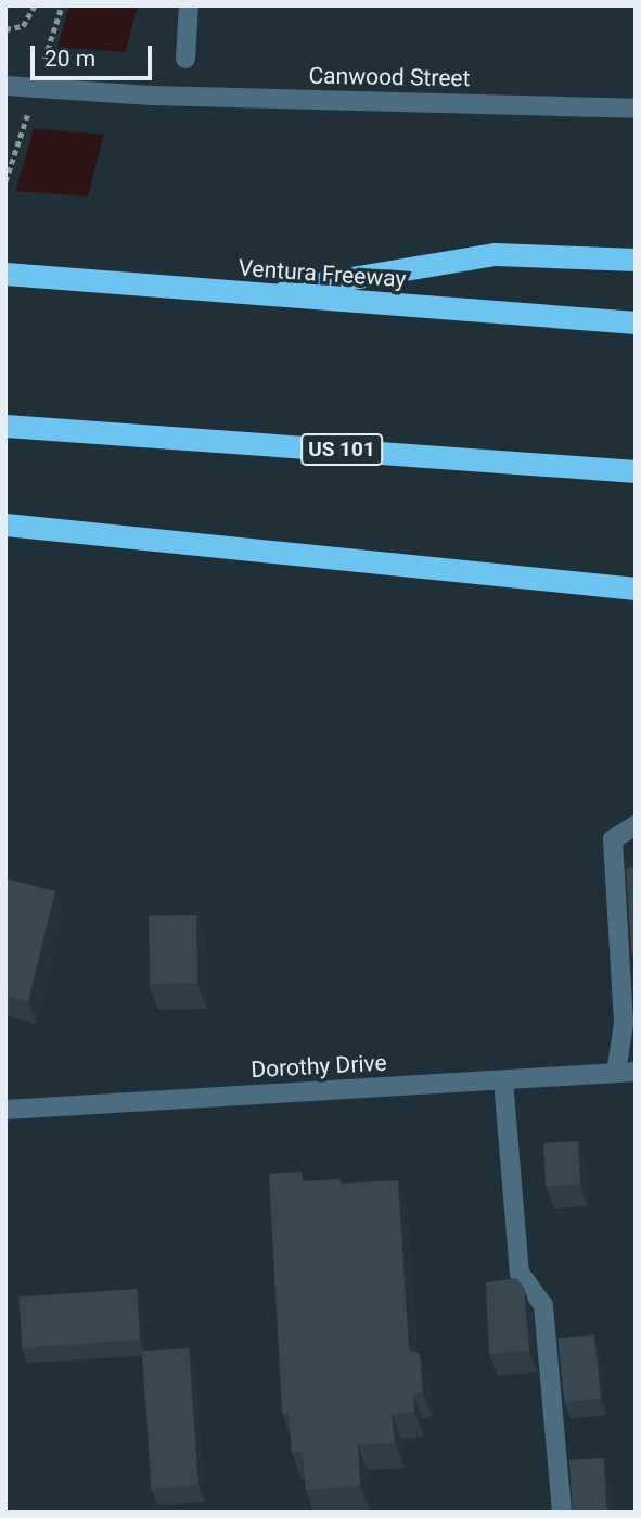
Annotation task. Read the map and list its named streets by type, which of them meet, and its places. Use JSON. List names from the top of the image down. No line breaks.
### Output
{"streets":{"highway":["Ventura Freeway","US 101"],"street":["Canwood Street","Dorothy Drive"]},"scale_bar":"20 m"}
